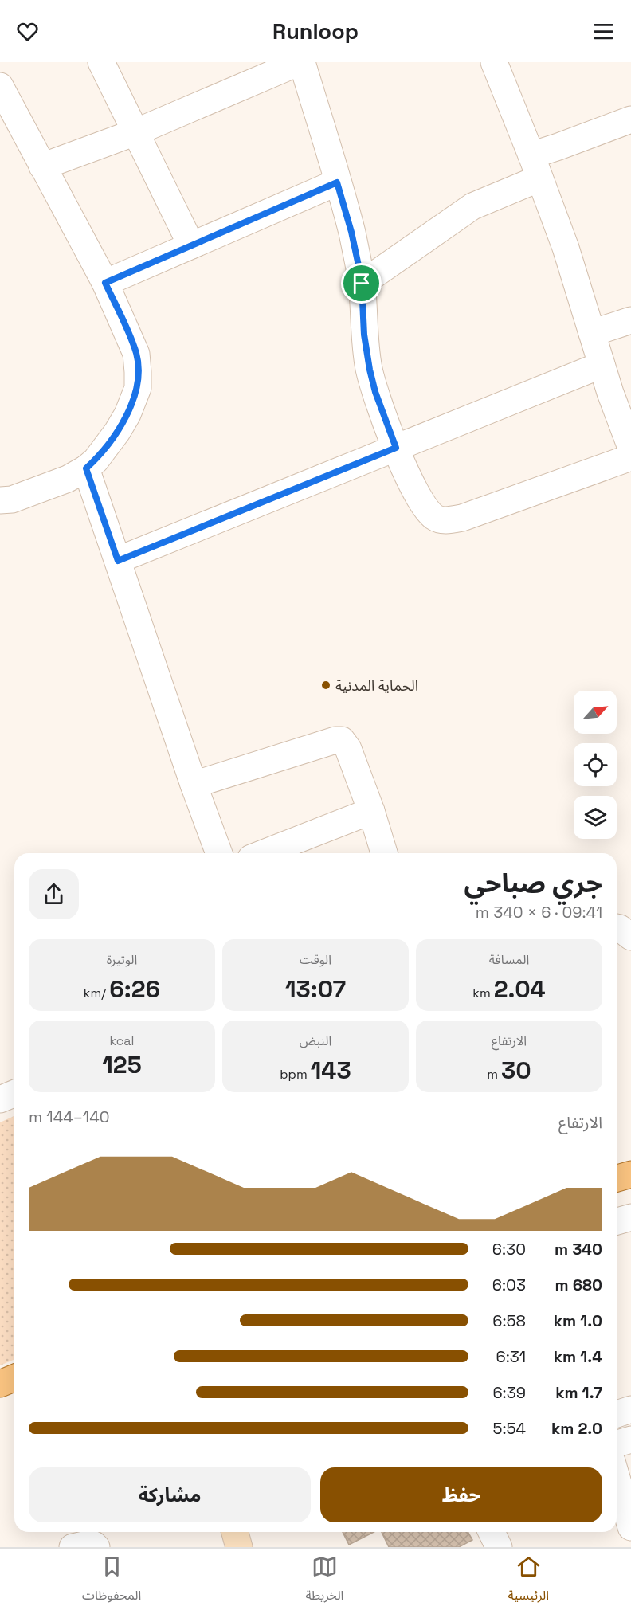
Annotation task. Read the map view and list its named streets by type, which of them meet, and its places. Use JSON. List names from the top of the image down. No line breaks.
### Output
{"places":["الحماية المدنية"],"north":"top right","page":{"header":"Runloop","heading":["جري صباحي","09:41 · 6 × 340 m"],"stats":[["المسافة","2.04 km"],["الوقت","13:07"],["الوتيرة","6:26 /km"],["الارتفاع","30 m"],["النبض","143 bpm"],["kcal","125"]],"chart":["الارتفاع","140–144 m"],"list":[{"name":"340 m","note":"6:30"},{"name":"680 m","note":"6:03"},{"name":"1.0 km","note":"6:58"},{"name":"1.4 km","note":"6:31"},{"name":"1.7 km","note":"6:39"},{"name":"2.0 km","note":"5:54"}],"buttons":["حفظ","مشاركة"],"tabs":["الرئيسية","الخريطة","المحفوظات"]}}
